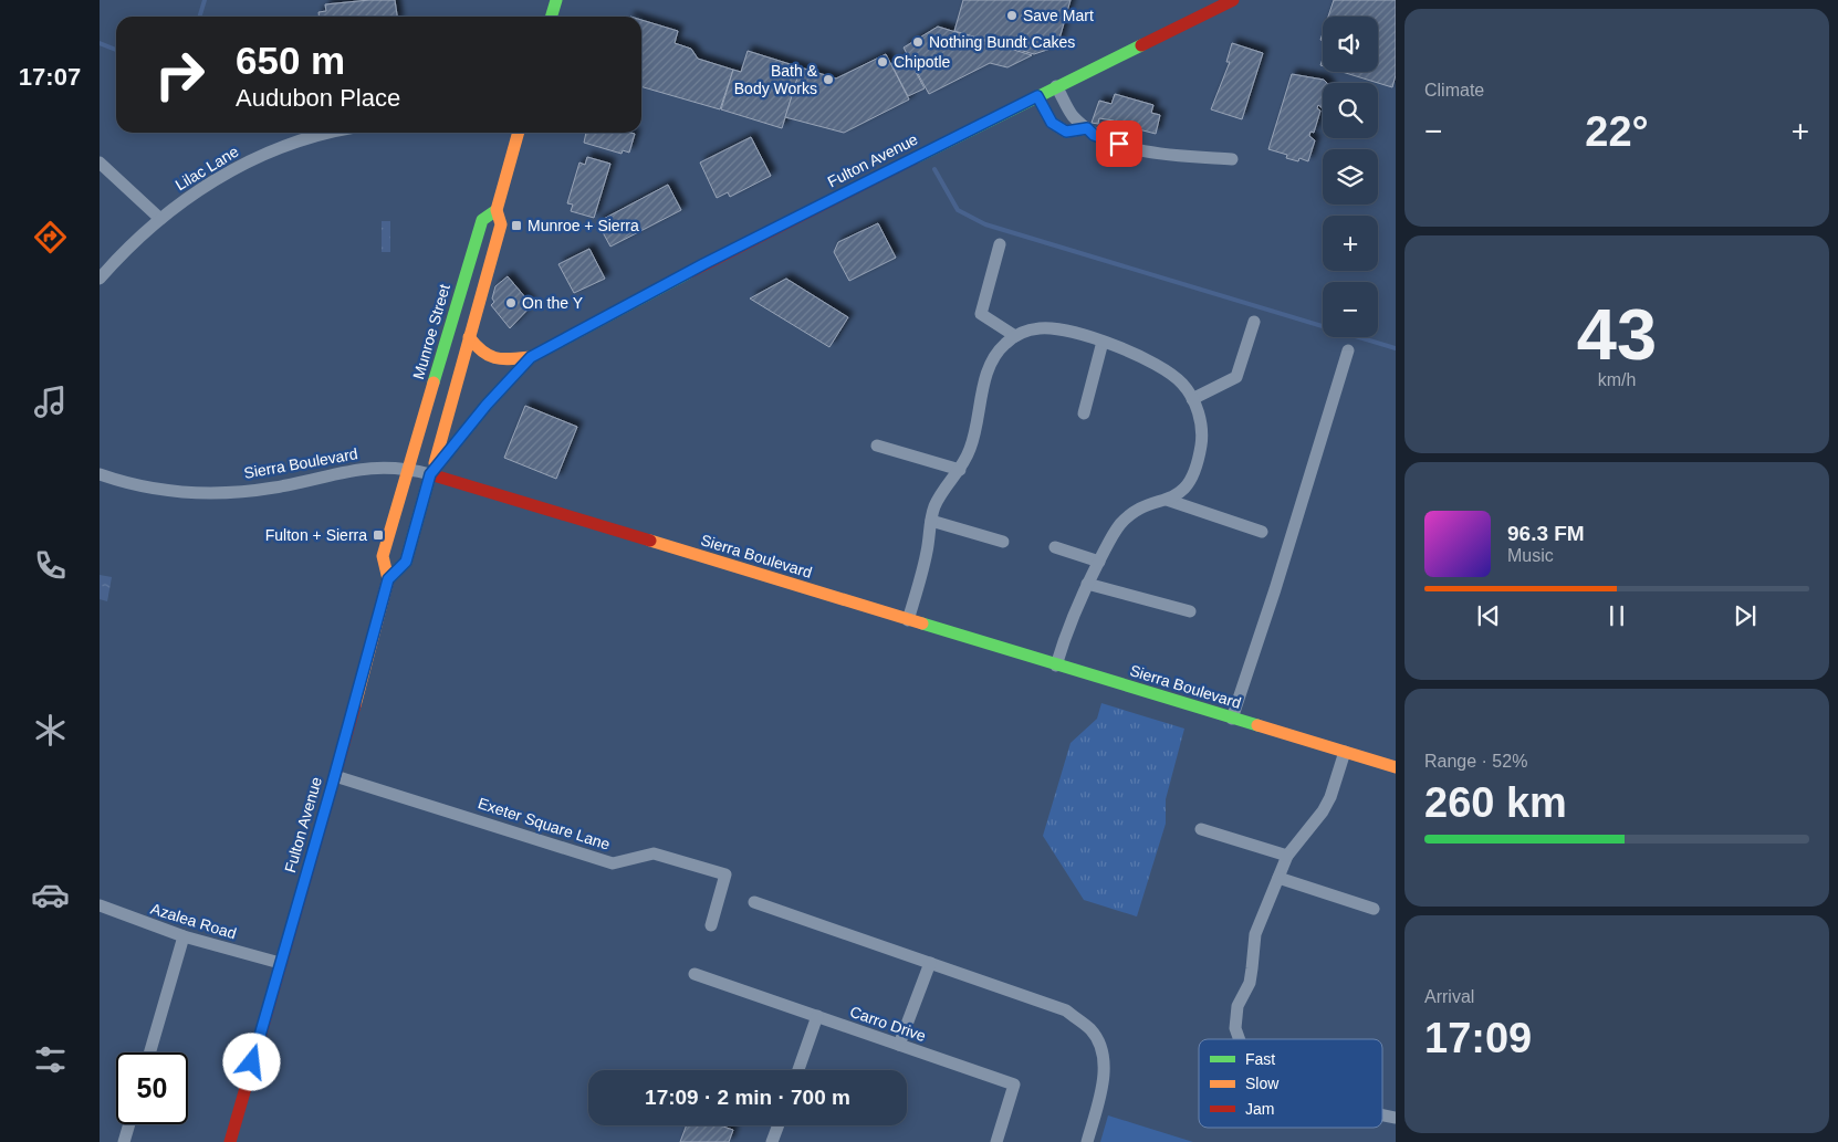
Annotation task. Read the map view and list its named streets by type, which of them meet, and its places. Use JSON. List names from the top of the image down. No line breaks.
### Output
{"streets":{"street":["Fulton Avenue","Lilac Lane","Munroe Street","Sierra Boulevard","Exeter Square Lane","Azalea Road","Carro Drive"]},"crossings":[["Fulton Avenue","Munroe Street"],["Fulton Avenue","Sierra Boulevard"],["Fulton Avenue","Exeter Square Lane"],["Fulton Avenue","Azalea Road"],["Munroe Street","Sierra Boulevard"]],"places":{"other":["Save Mart","Nothing Bundt Cakes","Chipotle","Bath & Body Works","On the Y"],"transit":["Munroe + Sierra","Fulton + Sierra"]},"legend":["Fast","Slow","Jam"],"page":{"tabs":"17:07","tile":["Climate",["43","km/h"],["Range · 52%","260 km"],["Arrival","17:09"]],"map_buttons":["+","−"],"turn":["650 m","Audubon Place"],"heat":["−","22°","+"],"song":["96.3 FM","Music"],"limit":"50","trip":"17:09 · 2 min · 700 m"}}
